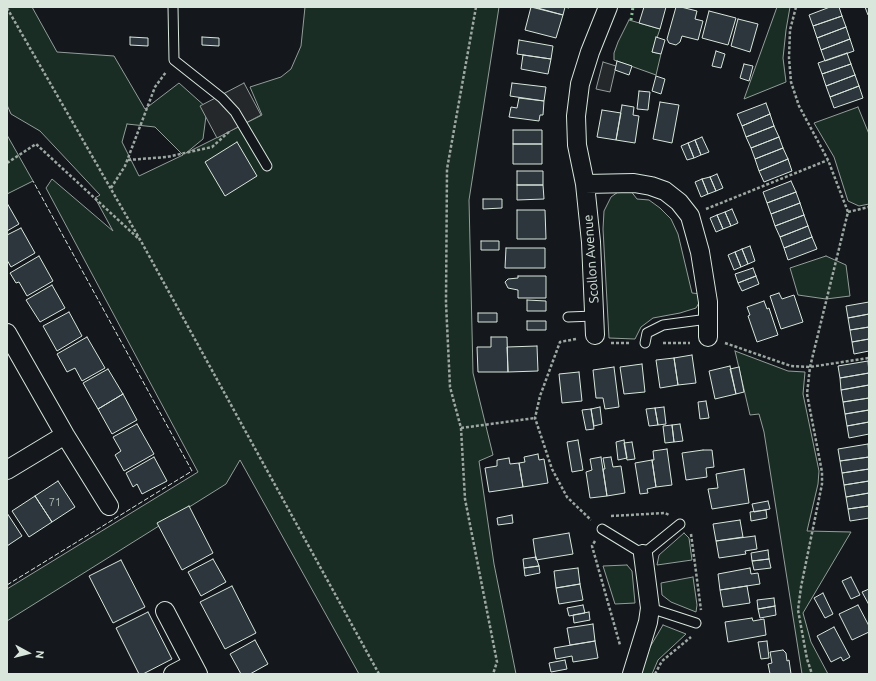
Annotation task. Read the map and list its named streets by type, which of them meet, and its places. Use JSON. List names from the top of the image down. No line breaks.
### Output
{"streets":{"street":["Scollon Avenue"]},"house_numbers":["71"],"north":"right"}
